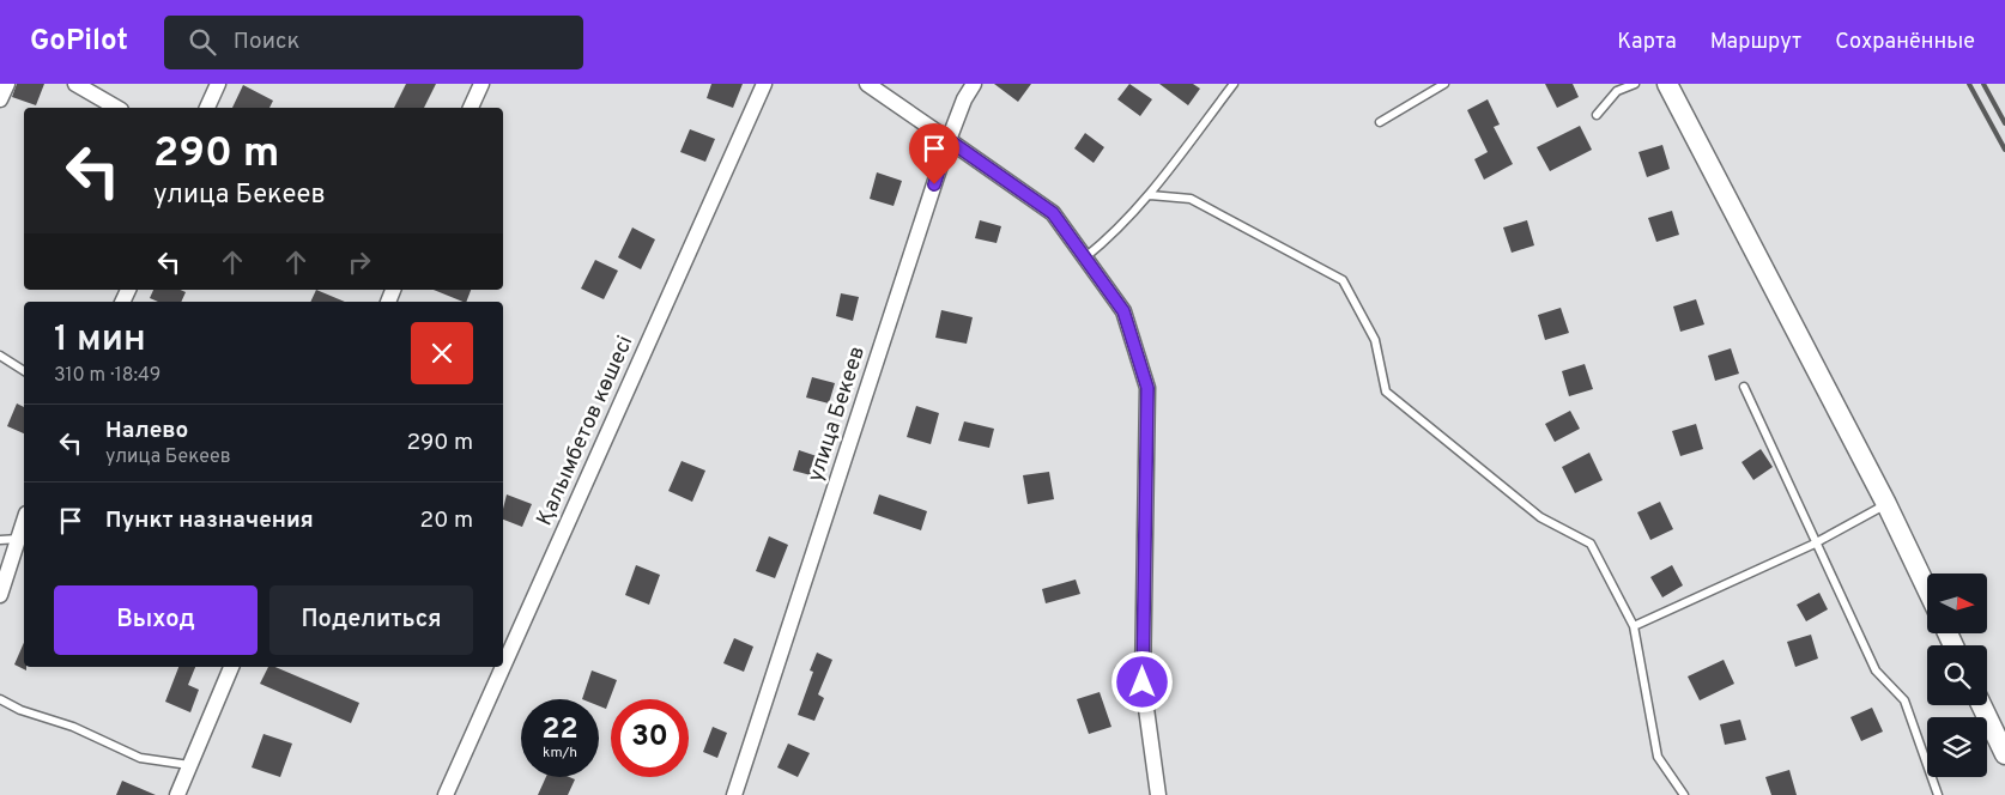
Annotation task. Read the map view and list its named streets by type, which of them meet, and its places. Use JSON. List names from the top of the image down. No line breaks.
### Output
{"streets":{"street":["улица Бекеев","Қалымбетов көшесі"]},"north":"right","page":{"header":"GoPilot","search":"Поиск","nav":["Карта","Маршрут","Сохранённые"],"turn":["290 m","улица Бекеев"],"heading":["1 мин","310 m · 18:49"],"list":[{"name":"Налево","note":"улица Бекеев","value":"290 m"},{"name":"Пункт назначения","value":"20 m"}],"buttons":["Выход","Поделиться"],"speed":"22 km/h","limit":"30"}}
